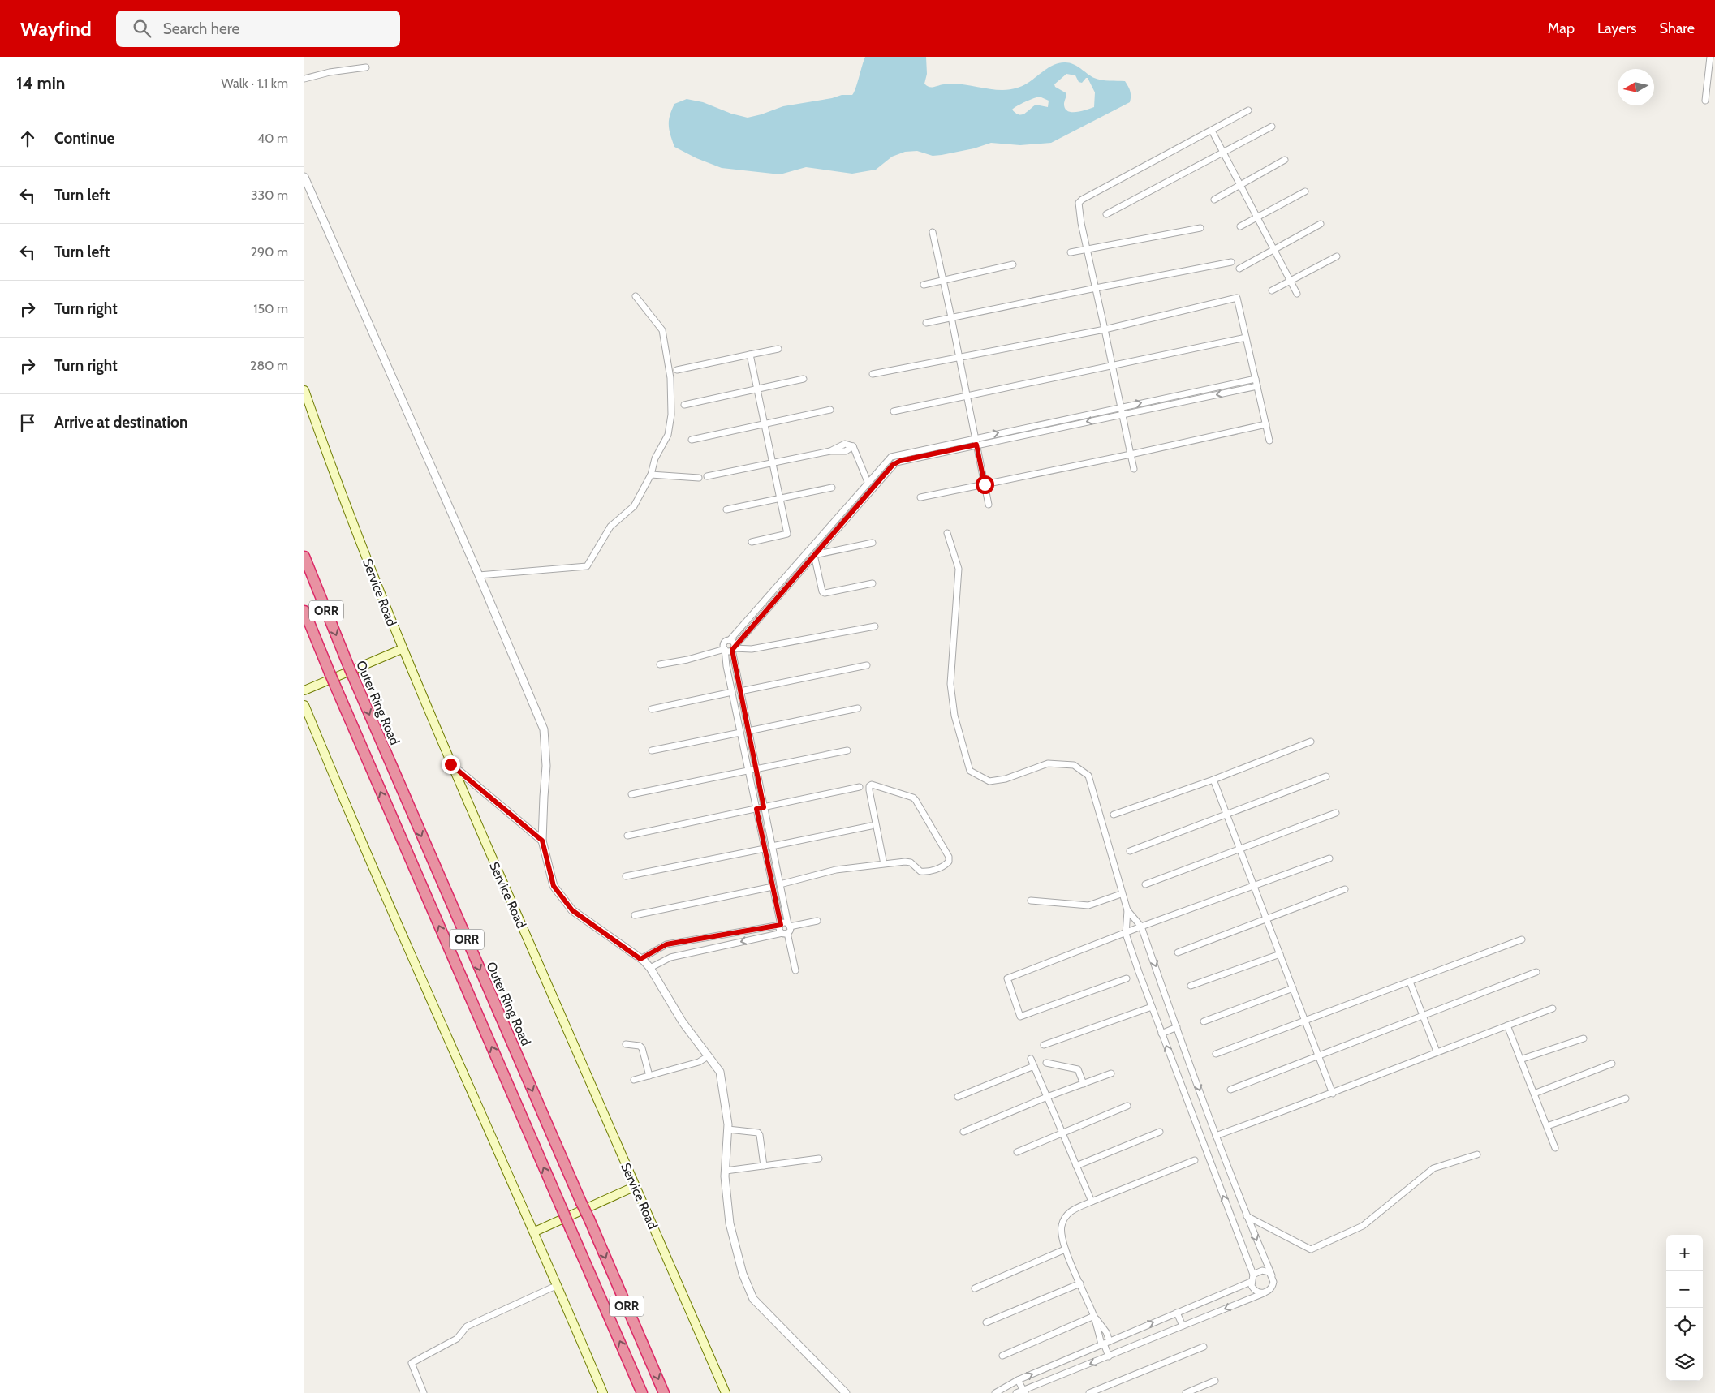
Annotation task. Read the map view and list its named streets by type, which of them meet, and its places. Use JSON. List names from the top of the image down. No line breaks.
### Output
{"streets":{"highway":["ORR","Outer Ring Road"],"main road":["Service Road"]},"north":"left","page":{"header":"Wayfind","search":"Search here","nav":["Map","Layers","Share"],"heading":["14 min","Walk · 1.1 km"],"list":[["Continue","40 m"],["Turn left","330 m"],["Turn left","290 m"],["Turn right","150 m"],["Turn right","280 m"],"Arrive at destination"],"map_buttons":["+","−"]}}
